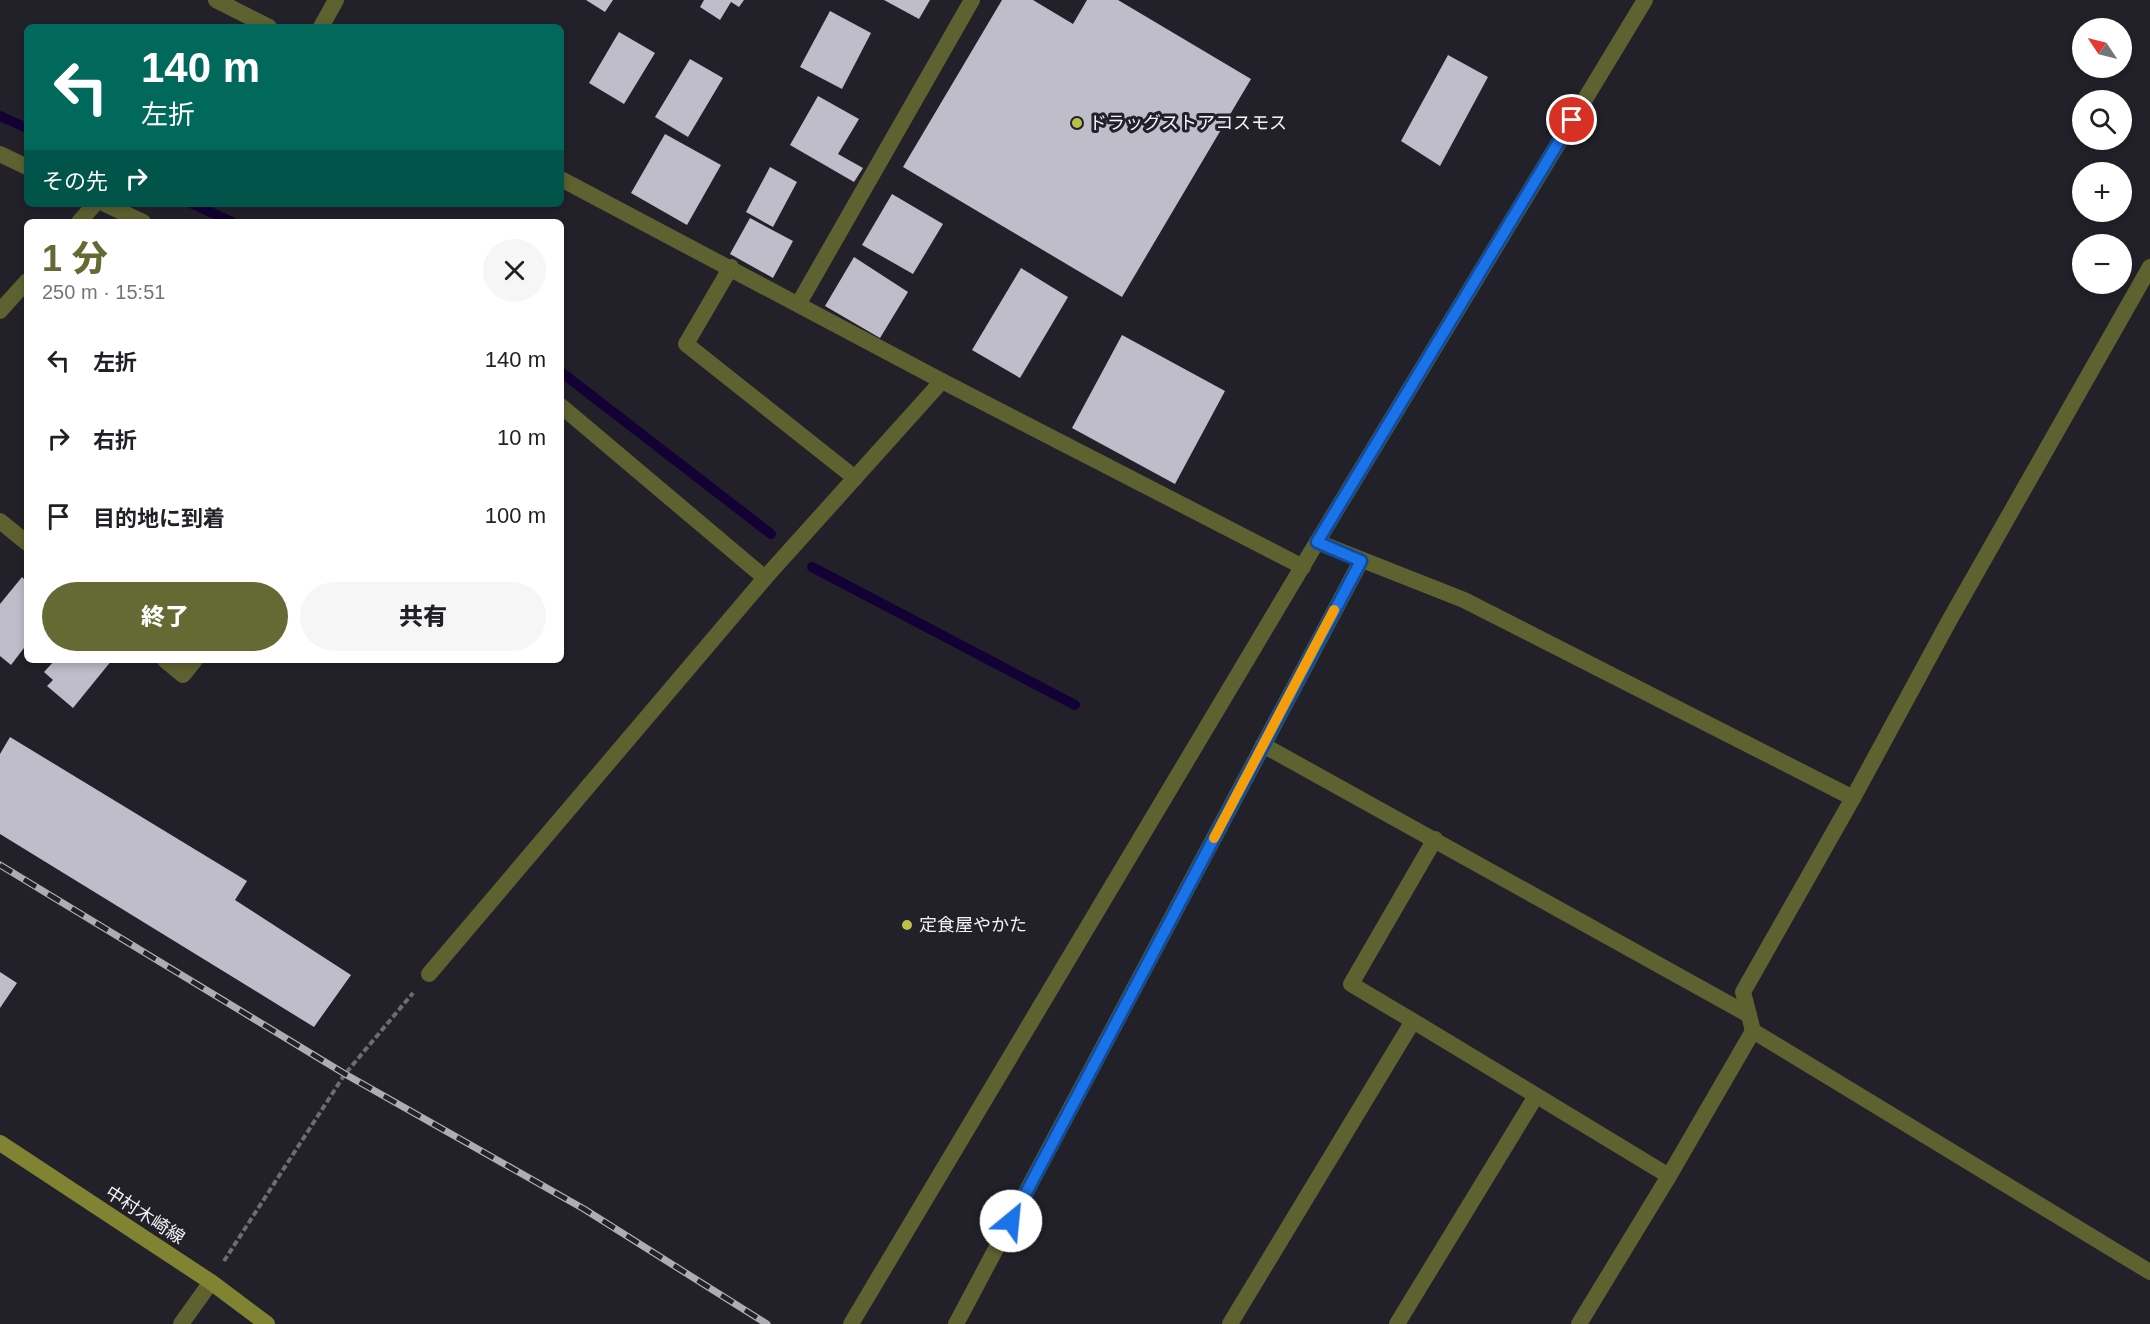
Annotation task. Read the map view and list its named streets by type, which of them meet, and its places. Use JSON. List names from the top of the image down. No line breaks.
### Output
{"streets":{"main road":["中村木崎線"]},"places":["ドラッグストアコスモス","定食屋やかた"],"north":"top left","page":{"map_buttons":["+","−"],"turn":["140 m","左折"],"then":"その先","heading":["1 分","250 m · 15:51"],"list":[{"name":"左折","value":"140 m"},{"name":"右折","value":"10 m"},{"name":"目的地に到着","value":"100 m"}],"buttons":["終了","共有"]}}
